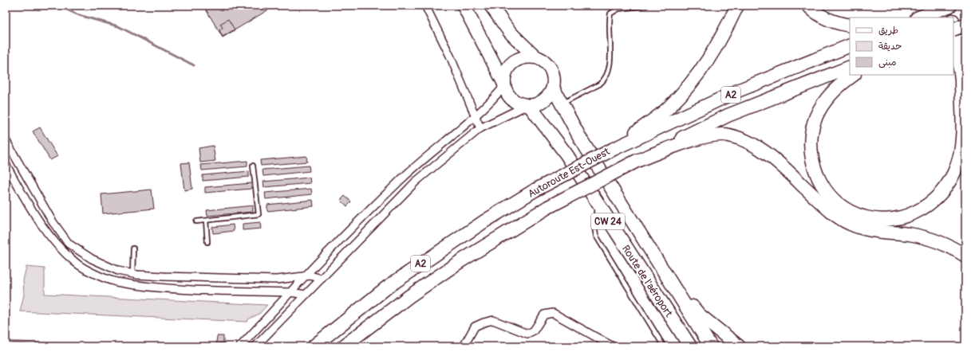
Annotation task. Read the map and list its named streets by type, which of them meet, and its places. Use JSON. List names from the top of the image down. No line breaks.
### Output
{"streets":{"highway":["A2","Autoroute Est-Ouest","CW 24","Route de l'aéroport"]},"crossings":[["CW 24","Route de l'aéroport"]],"legend":["طريق","حديقة","مبنى"]}
